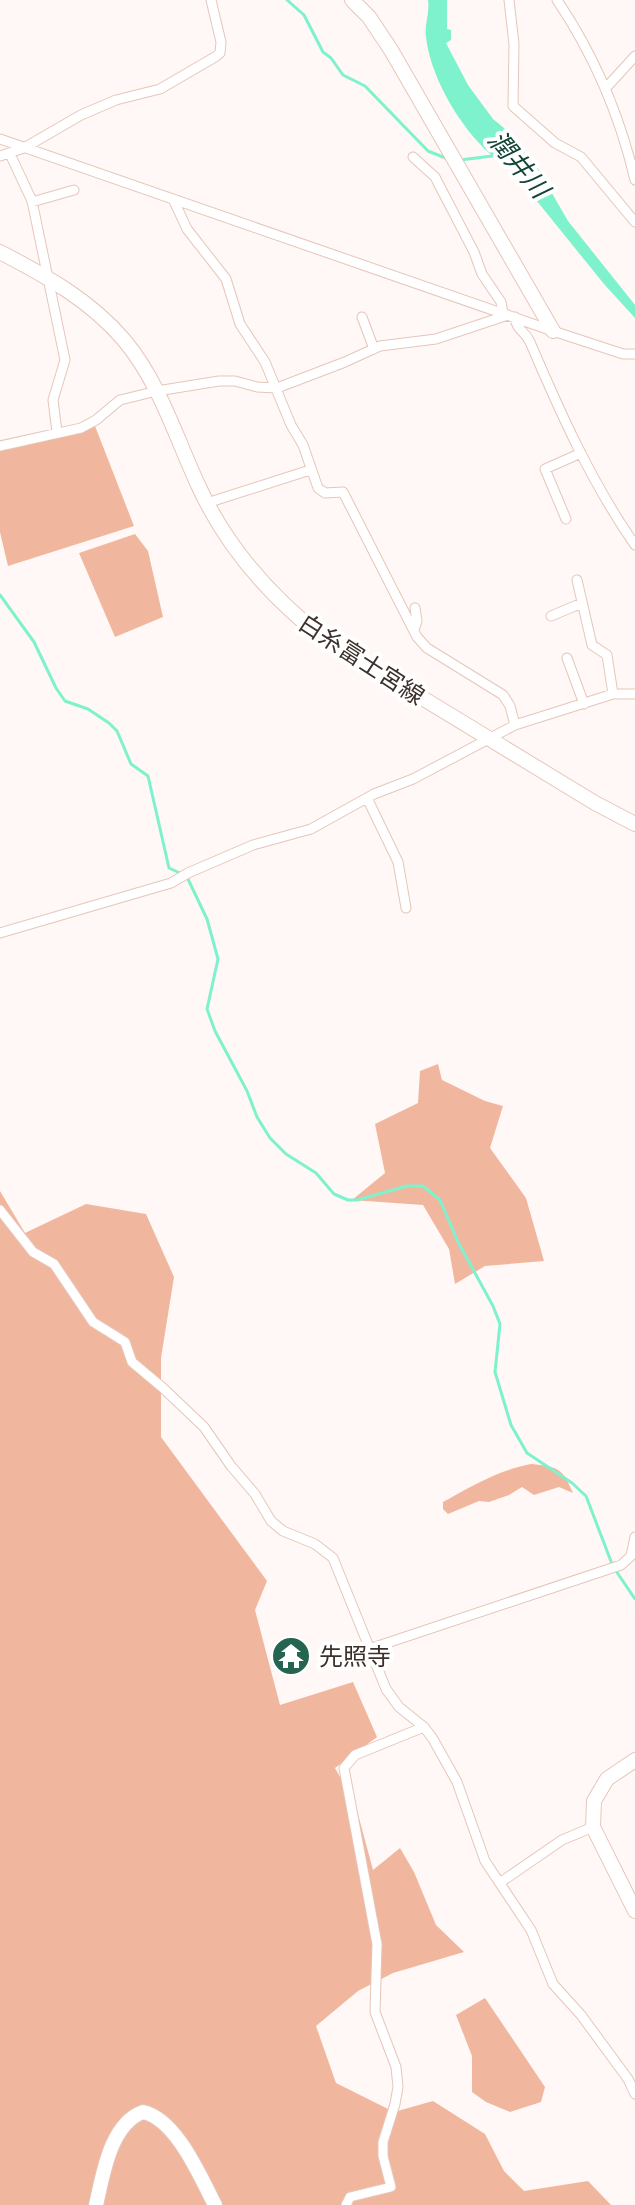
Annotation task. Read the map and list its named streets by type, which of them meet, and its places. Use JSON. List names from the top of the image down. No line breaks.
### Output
{"streets":{"main road":["白糸富士宮線"]},"water":["潤井川"],"places":{"temple":["先照寺"]}}
